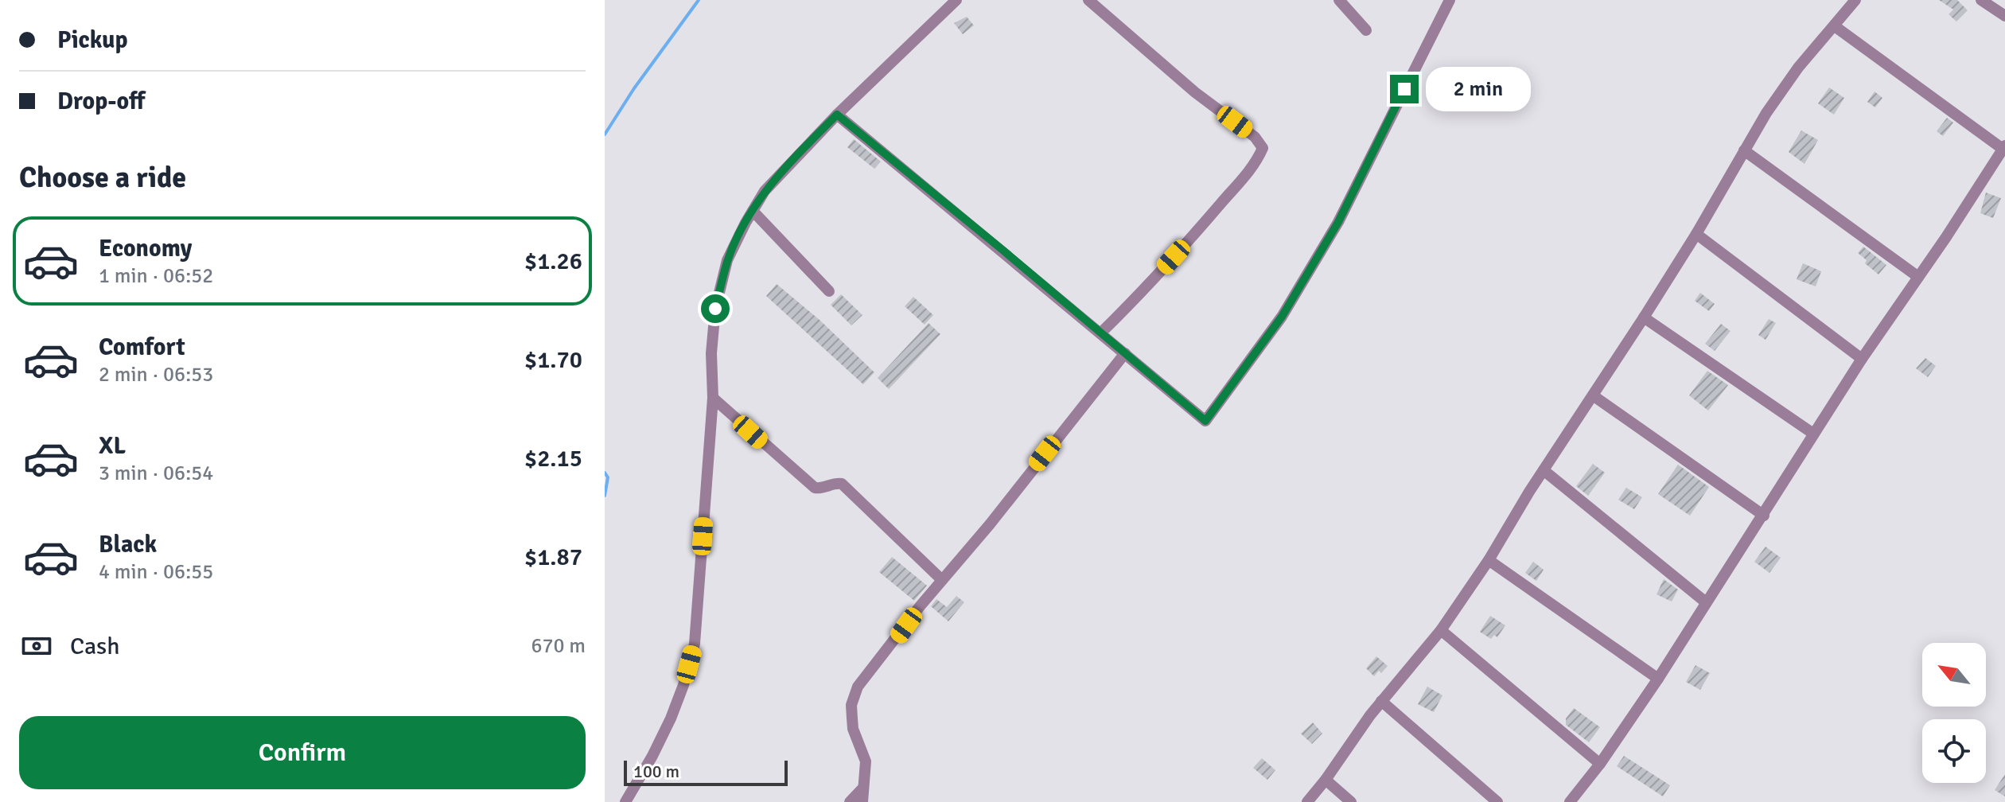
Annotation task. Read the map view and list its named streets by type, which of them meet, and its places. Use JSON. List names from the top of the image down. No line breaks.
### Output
{"scale_bar":"100 m","north":"top left","page":{"banner":["Pickup","Drop-off"],"bubble":"2 min","heading":"Choose a ride","list":[{"name":"Economy","note":"1 min · 06:52","value":"$1.26"},{"name":"Comfort","note":"2 min · 06:53","value":"$1.70"},{"name":"XL","note":"3 min · 06:54","value":"$2.15"},{"name":"Black","note":"4 min · 06:55","value":"$1.87"}],"pay":["Cash","670 m"],"buttons":"Confirm","scale":"100 m"}}
